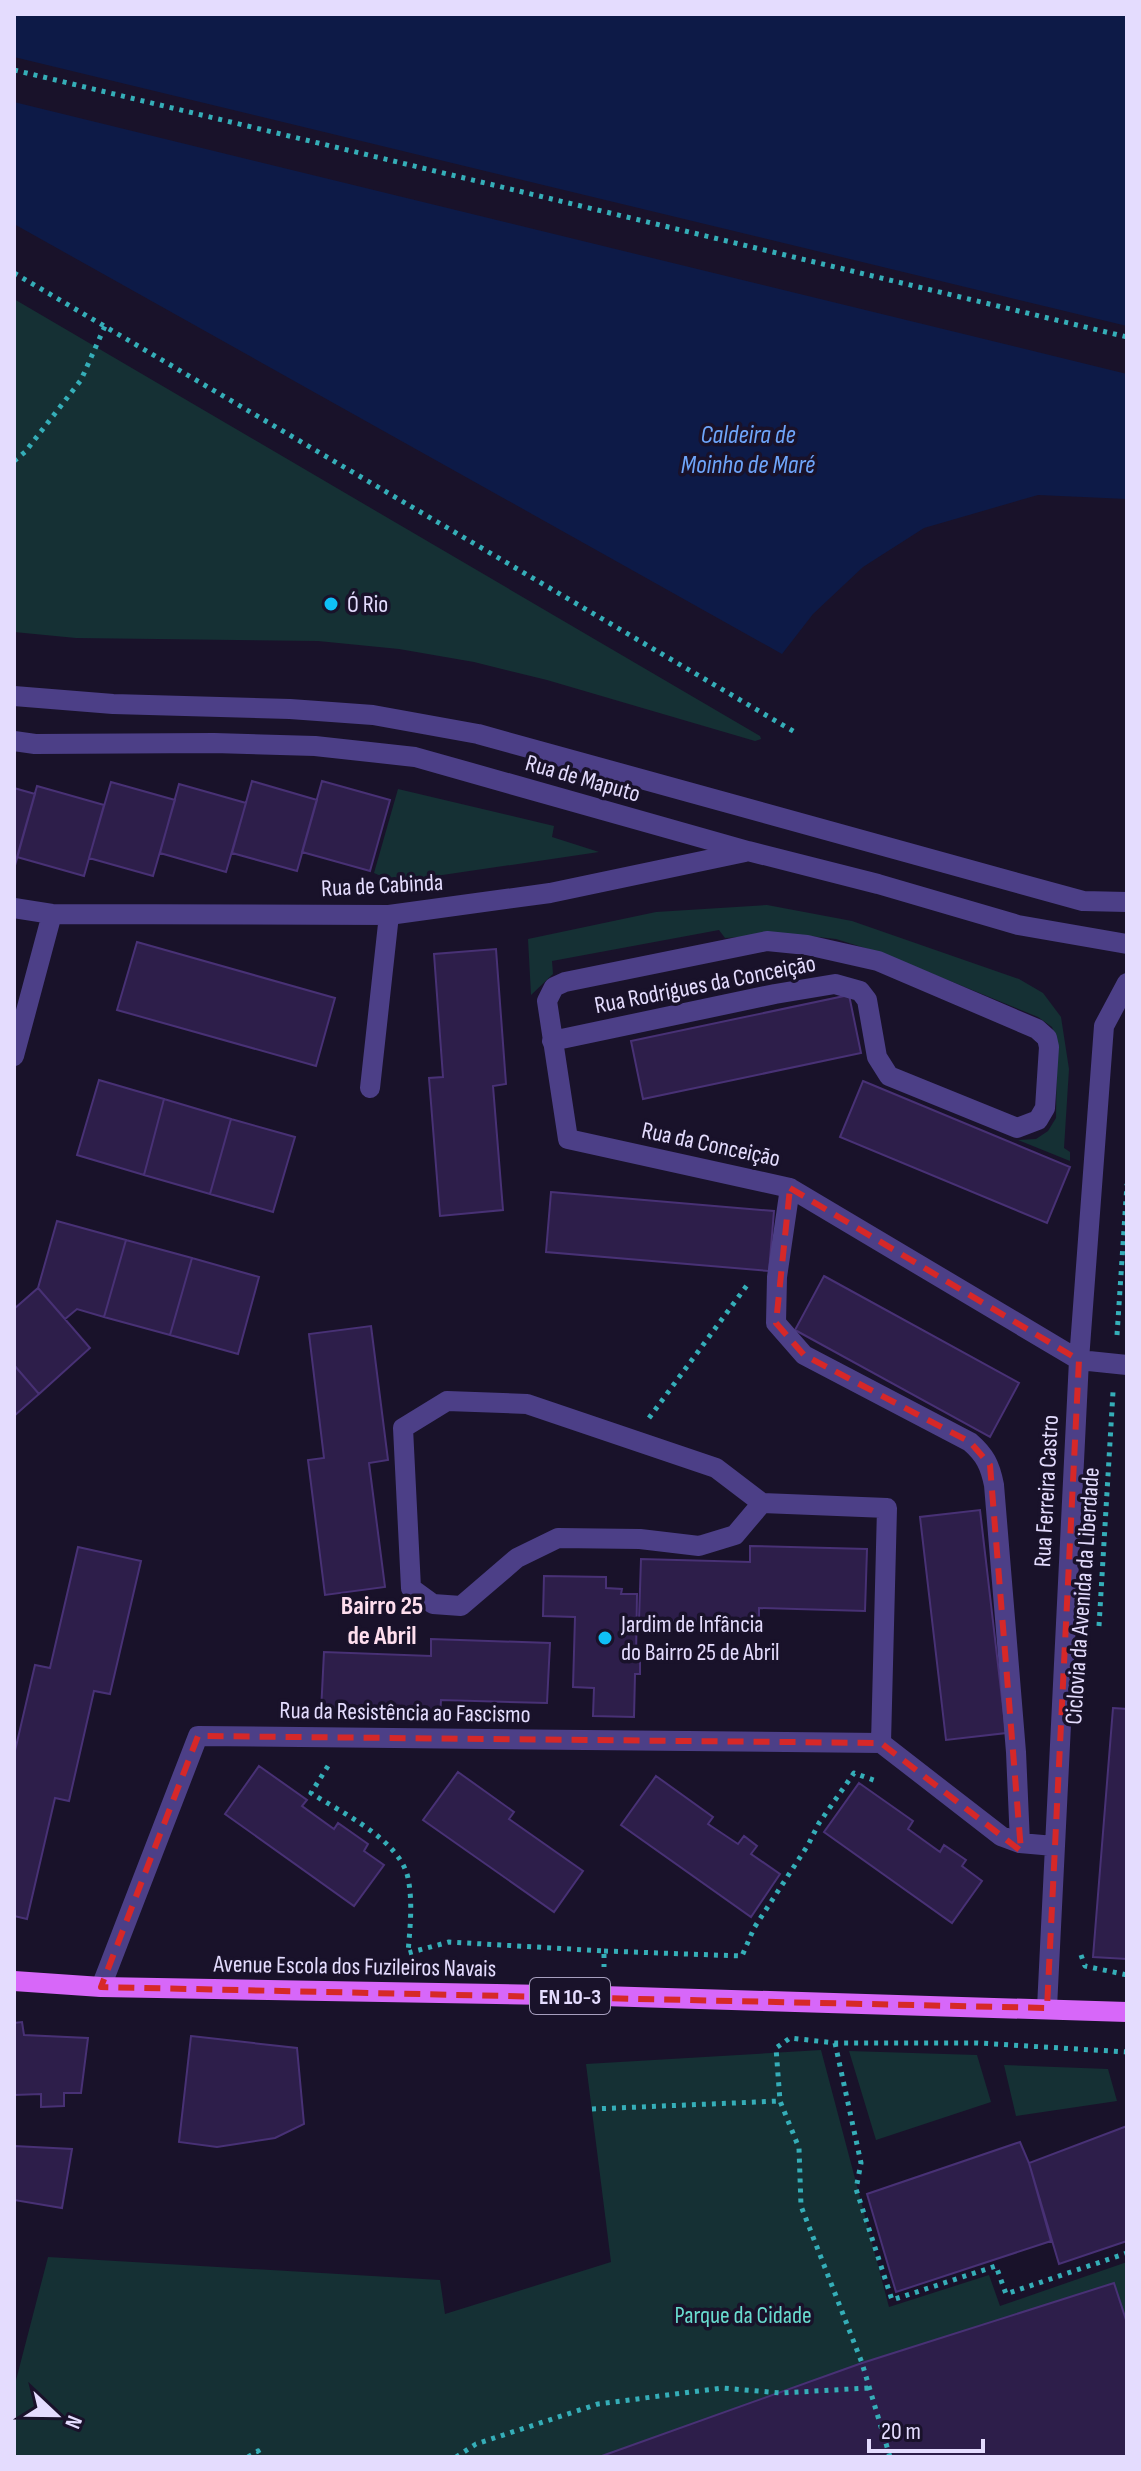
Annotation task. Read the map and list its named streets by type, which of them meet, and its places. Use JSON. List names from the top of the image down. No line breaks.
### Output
{"streets":{"main road":["Avenue Escola dos Fuzileiros Navais","EN 10-3"],"street":["Rua de Maputo","Rua de Cabinda","Rua Rodrigues da Conceição","Rua da Conceição","Rua Ferreira Castro","Rua da Resistência ao Fascismo"],"path":["Ciclovia da Avenida da Liberdade"]},"crossings":[["Rua de Maputo","Rua de Cabinda"],["Rua Rodrigues da Conceição","Rua da Conceição"],["Rua da Conceição","Rua Ferreira Castro"],["Rua Ferreira Castro","Avenue Escola dos Fuzileiros Navais"],["Rua da Resistência ao Fascismo","Avenue Escola dos Fuzileiros Navais"]],"districts":["Bairro 25 de Abril"],"water":["Caldeira de Moinho de Maré"],"parks":["Parque da Cidade"],"places":["Ó Rio","Jardim de Infância do Bairro 25 de Abril"],"scale_bar":"20 m","north":"right"}
